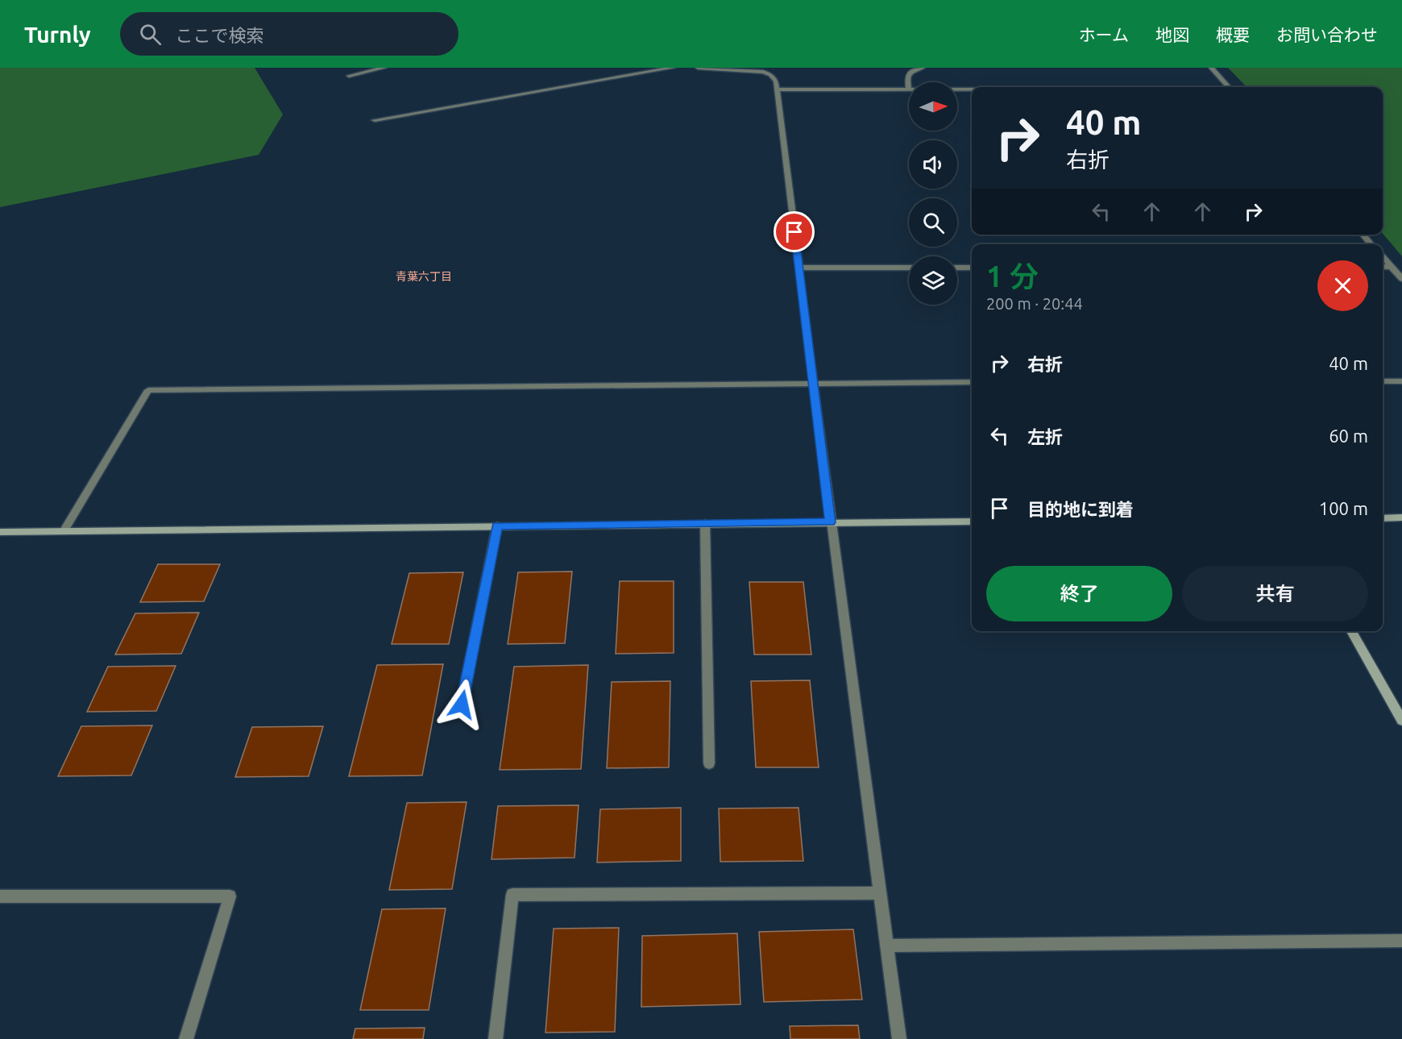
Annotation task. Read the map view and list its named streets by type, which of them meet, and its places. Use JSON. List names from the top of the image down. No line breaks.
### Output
{"districts":["青葉六丁目"],"north":"right","page":{"header":"Turnly","search":"ここで検索","nav":["ホーム","地図","概要","お問い合わせ"],"turn":["40 m","右折"],"heading":["1 分","200 m · 20:44"],"list":[{"name":"右折","value":"40 m"},{"name":"左折","value":"60 m"},{"name":"目的地に到着","value":"100 m"}],"buttons":["終了","共有"]}}
